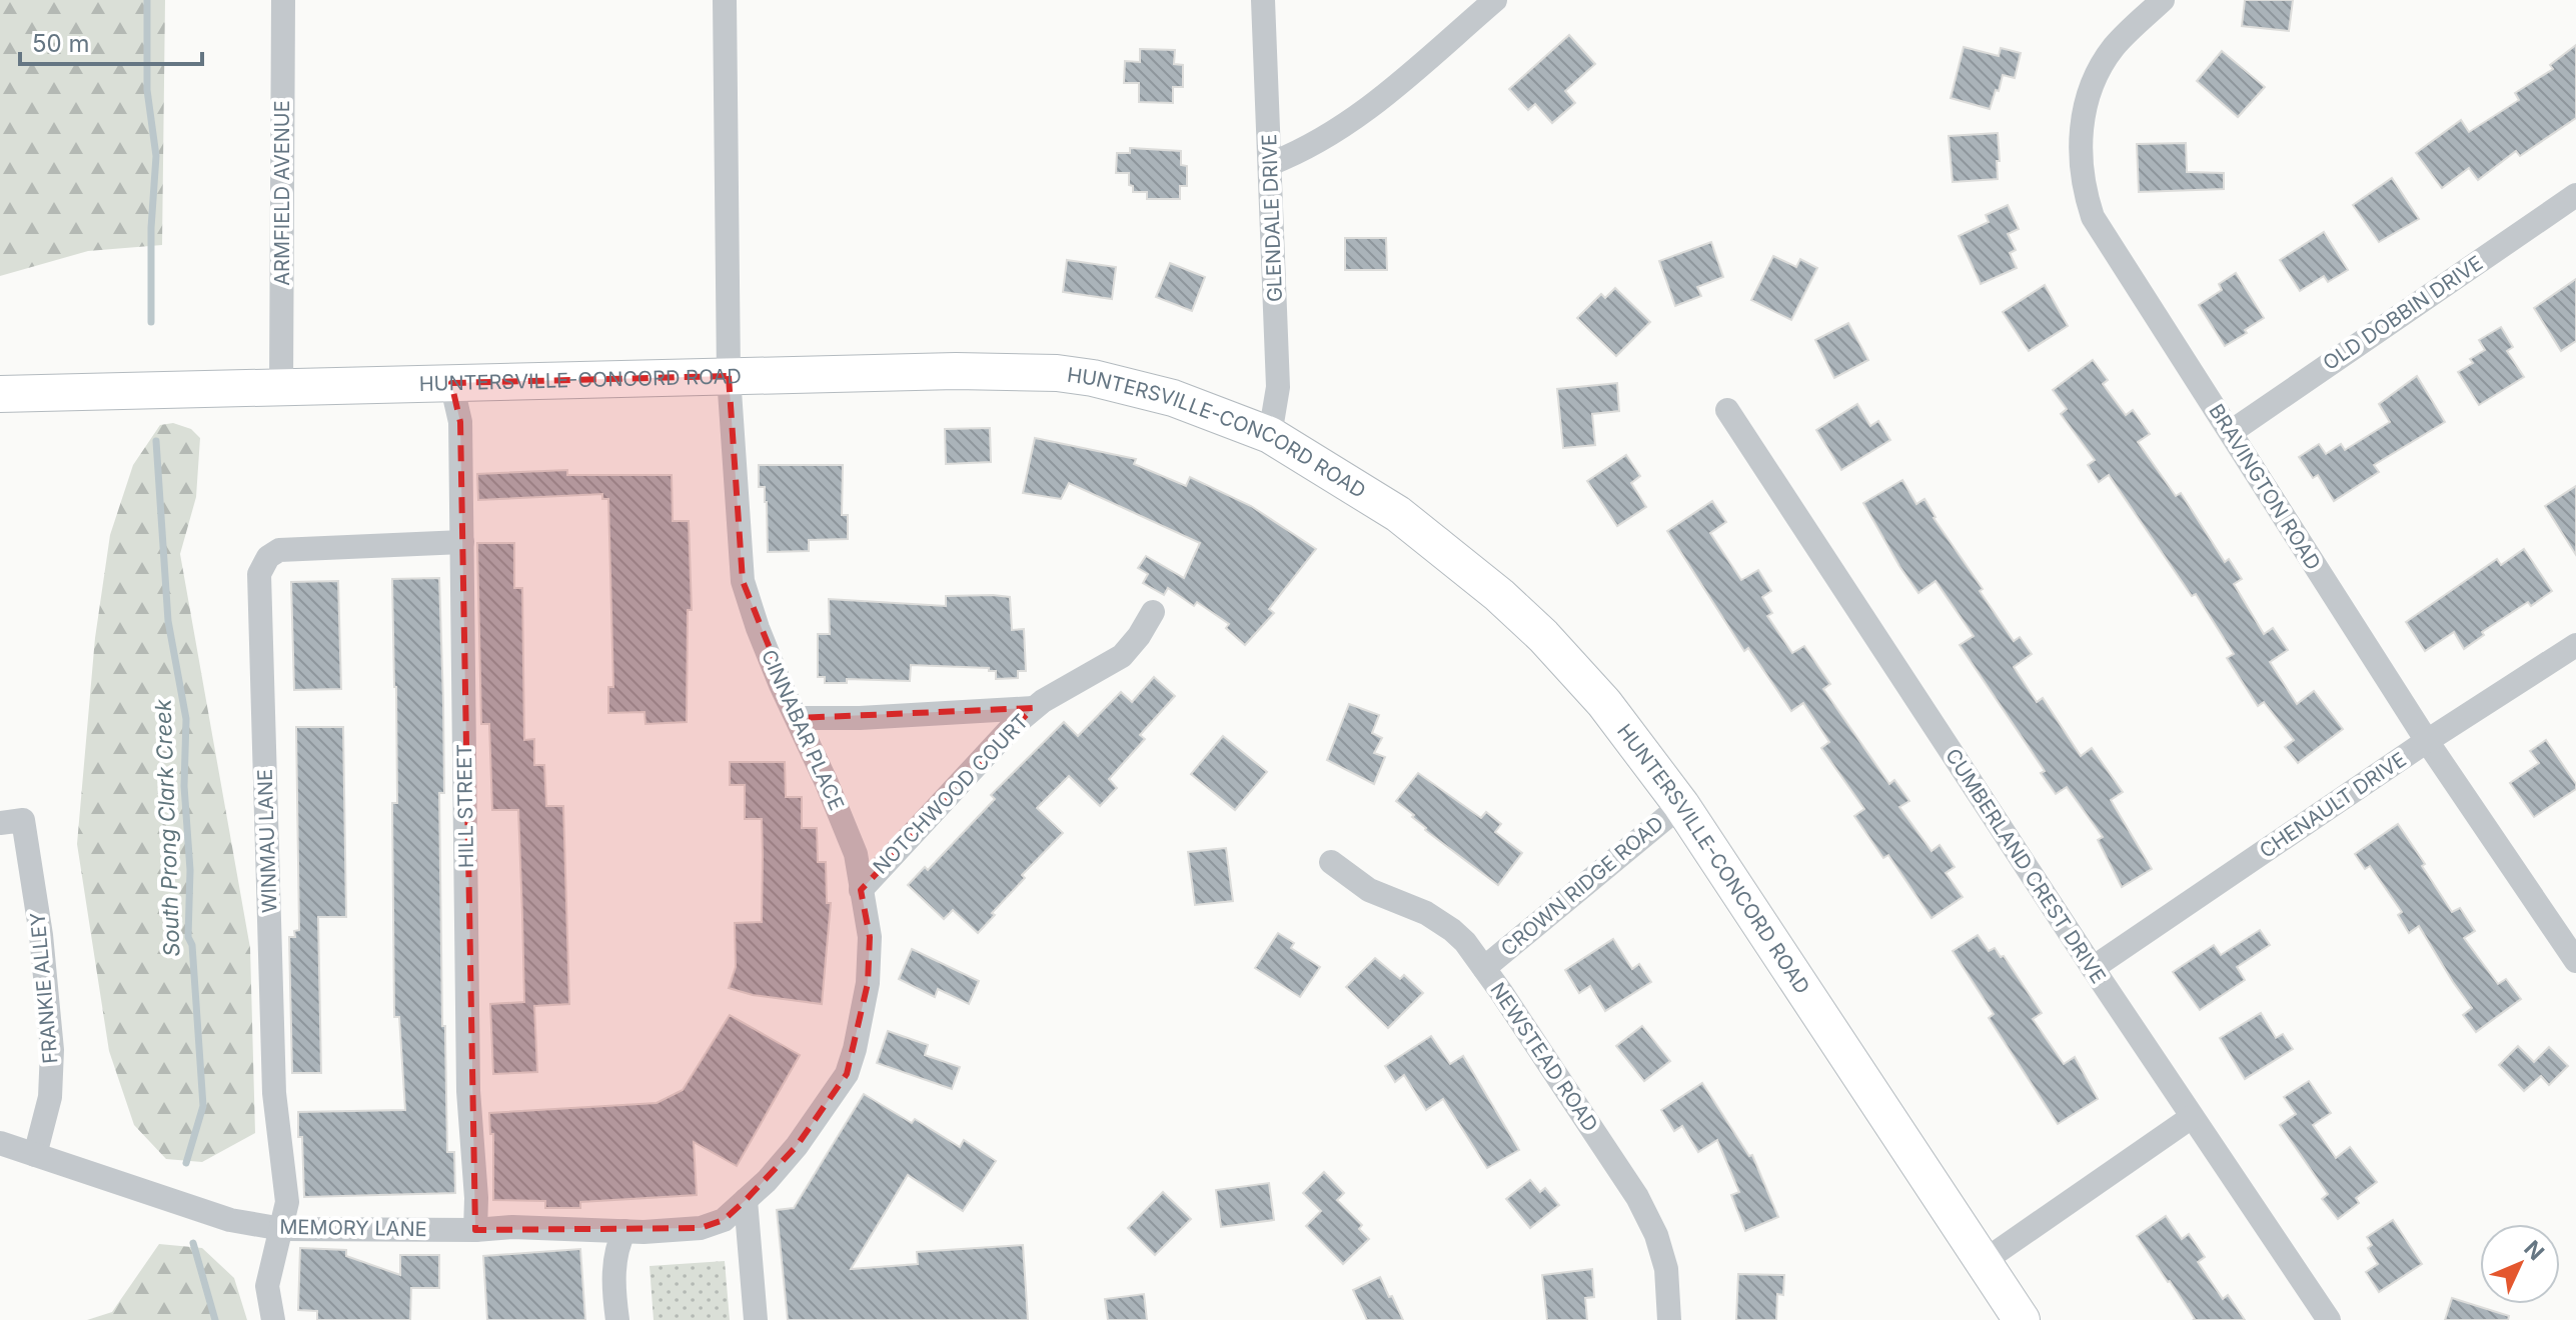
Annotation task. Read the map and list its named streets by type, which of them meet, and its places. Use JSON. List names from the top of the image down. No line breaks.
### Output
{"streets":{"main road":["HUNTERSVILLE-CONCORD ROAD"],"street":["ARMFIELD AVENUE","GLENDALE DRIVE","OLD DOBBIN DRIVE","BRAVINGTON ROAD","CINNABAR PLACE","NOTCHWOOD COURT","CHENAULT DRIVE","HILL STREET","WINMAU LANE","CUMBERLAND CREST DRIVE","CROWN RIDGE ROAD","FRANKIE ALLEY","NEWSTEAD ROAD","MEMORY LANE"]},"crossings":[["ARMFIELD AVENUE","HUNTERSVILLE-CONCORD ROAD"],["GLENDALE DRIVE","HUNTERSVILLE-CONCORD ROAD"],["OLD DOBBIN DRIVE","BRAVINGTON ROAD"],["HUNTERSVILLE-CONCORD ROAD","CINNABAR PLACE"],["HUNTERSVILLE-CONCORD ROAD","HILL STREET"],["HUNTERSVILLE-CONCORD ROAD","CROWN RIDGE ROAD"],["BRAVINGTON ROAD","CHENAULT DRIVE"],["CINNABAR PLACE","NOTCHWOOD COURT"],["CINNABAR PLACE","MEMORY LANE"],["CHENAULT DRIVE","CUMBERLAND CREST DRIVE"],["HILL STREET","WINMAU LANE"],["HILL STREET","MEMORY LANE"],["WINMAU LANE","MEMORY LANE"],["CROWN RIDGE ROAD","NEWSTEAD ROAD"],["FRANKIE ALLEY","MEMORY LANE"]],"water":["South Prong Clark Creek"],"scale_bar":"50 m","north":"top right"}
